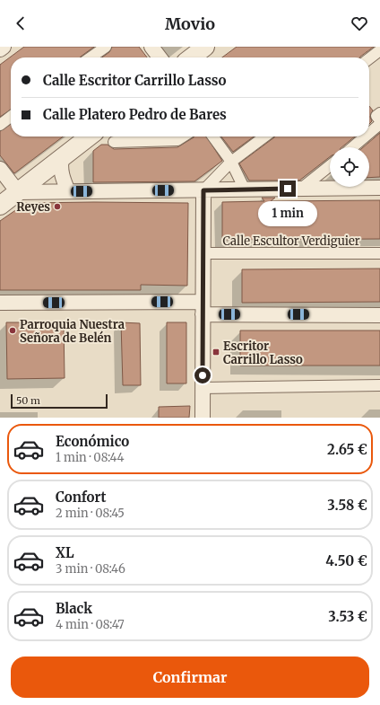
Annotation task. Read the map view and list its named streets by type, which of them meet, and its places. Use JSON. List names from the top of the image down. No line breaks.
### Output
{"streets":{"street":["Calle Escultor Verdiguier"]},"places":{"other":["Reyes","Parroquia Nuestra Señora de Belén"],"transit":["Escritor Carrillo Lasso"]},"scale_bar":"50 m","page":{"header":"Movio","banner":["Calle Escritor Carrillo Lasso","Calle Platero Pedro de Bares"],"bubble":"1 min","scale":"50 m","list":[{"name":"Económico","note":"1 min · 08:44","value":"2.65 €"},{"name":"Confort","note":"2 min · 08:45","value":"3.58 €"},{"name":"XL","note":"3 min · 08:46","value":"4.50 €"},{"name":"Black","note":"4 min · 08:47","value":"3.53 €"}],"buttons":"Confirmar"}}
